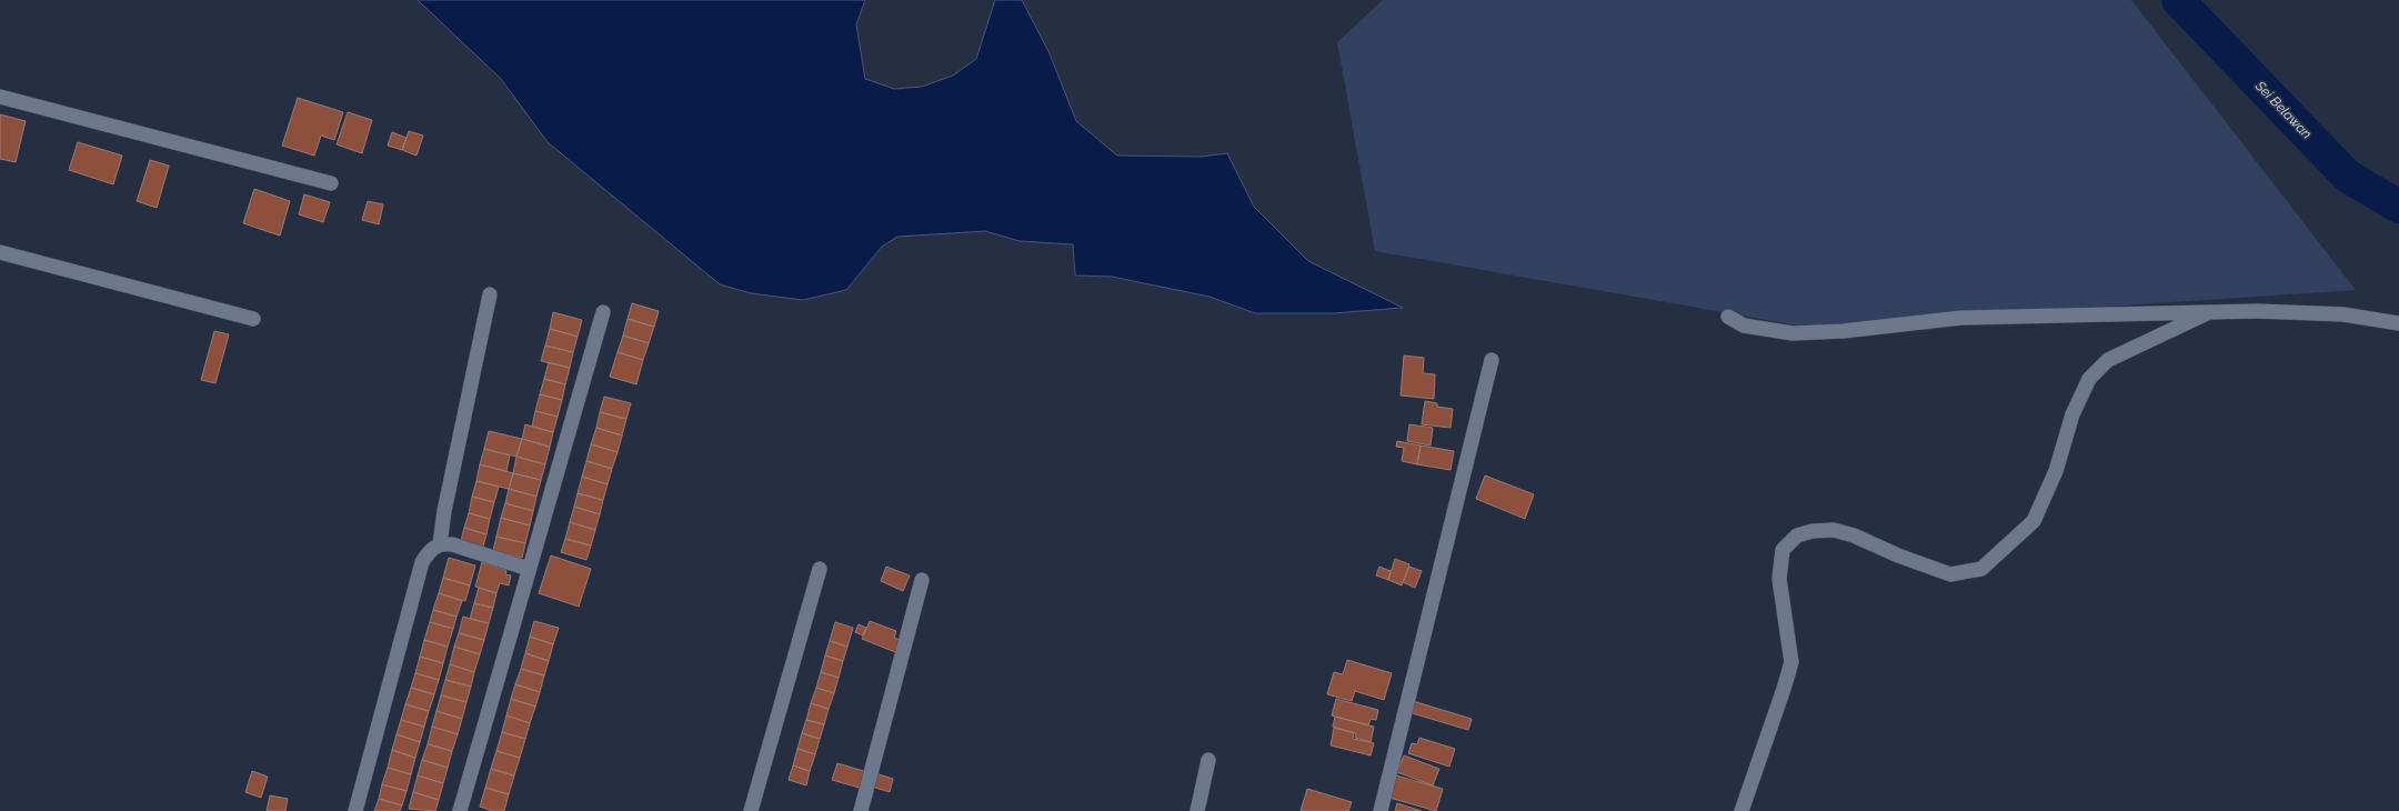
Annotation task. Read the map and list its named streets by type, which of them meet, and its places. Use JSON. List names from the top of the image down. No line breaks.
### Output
{"water":["Sei Belawan"]}
